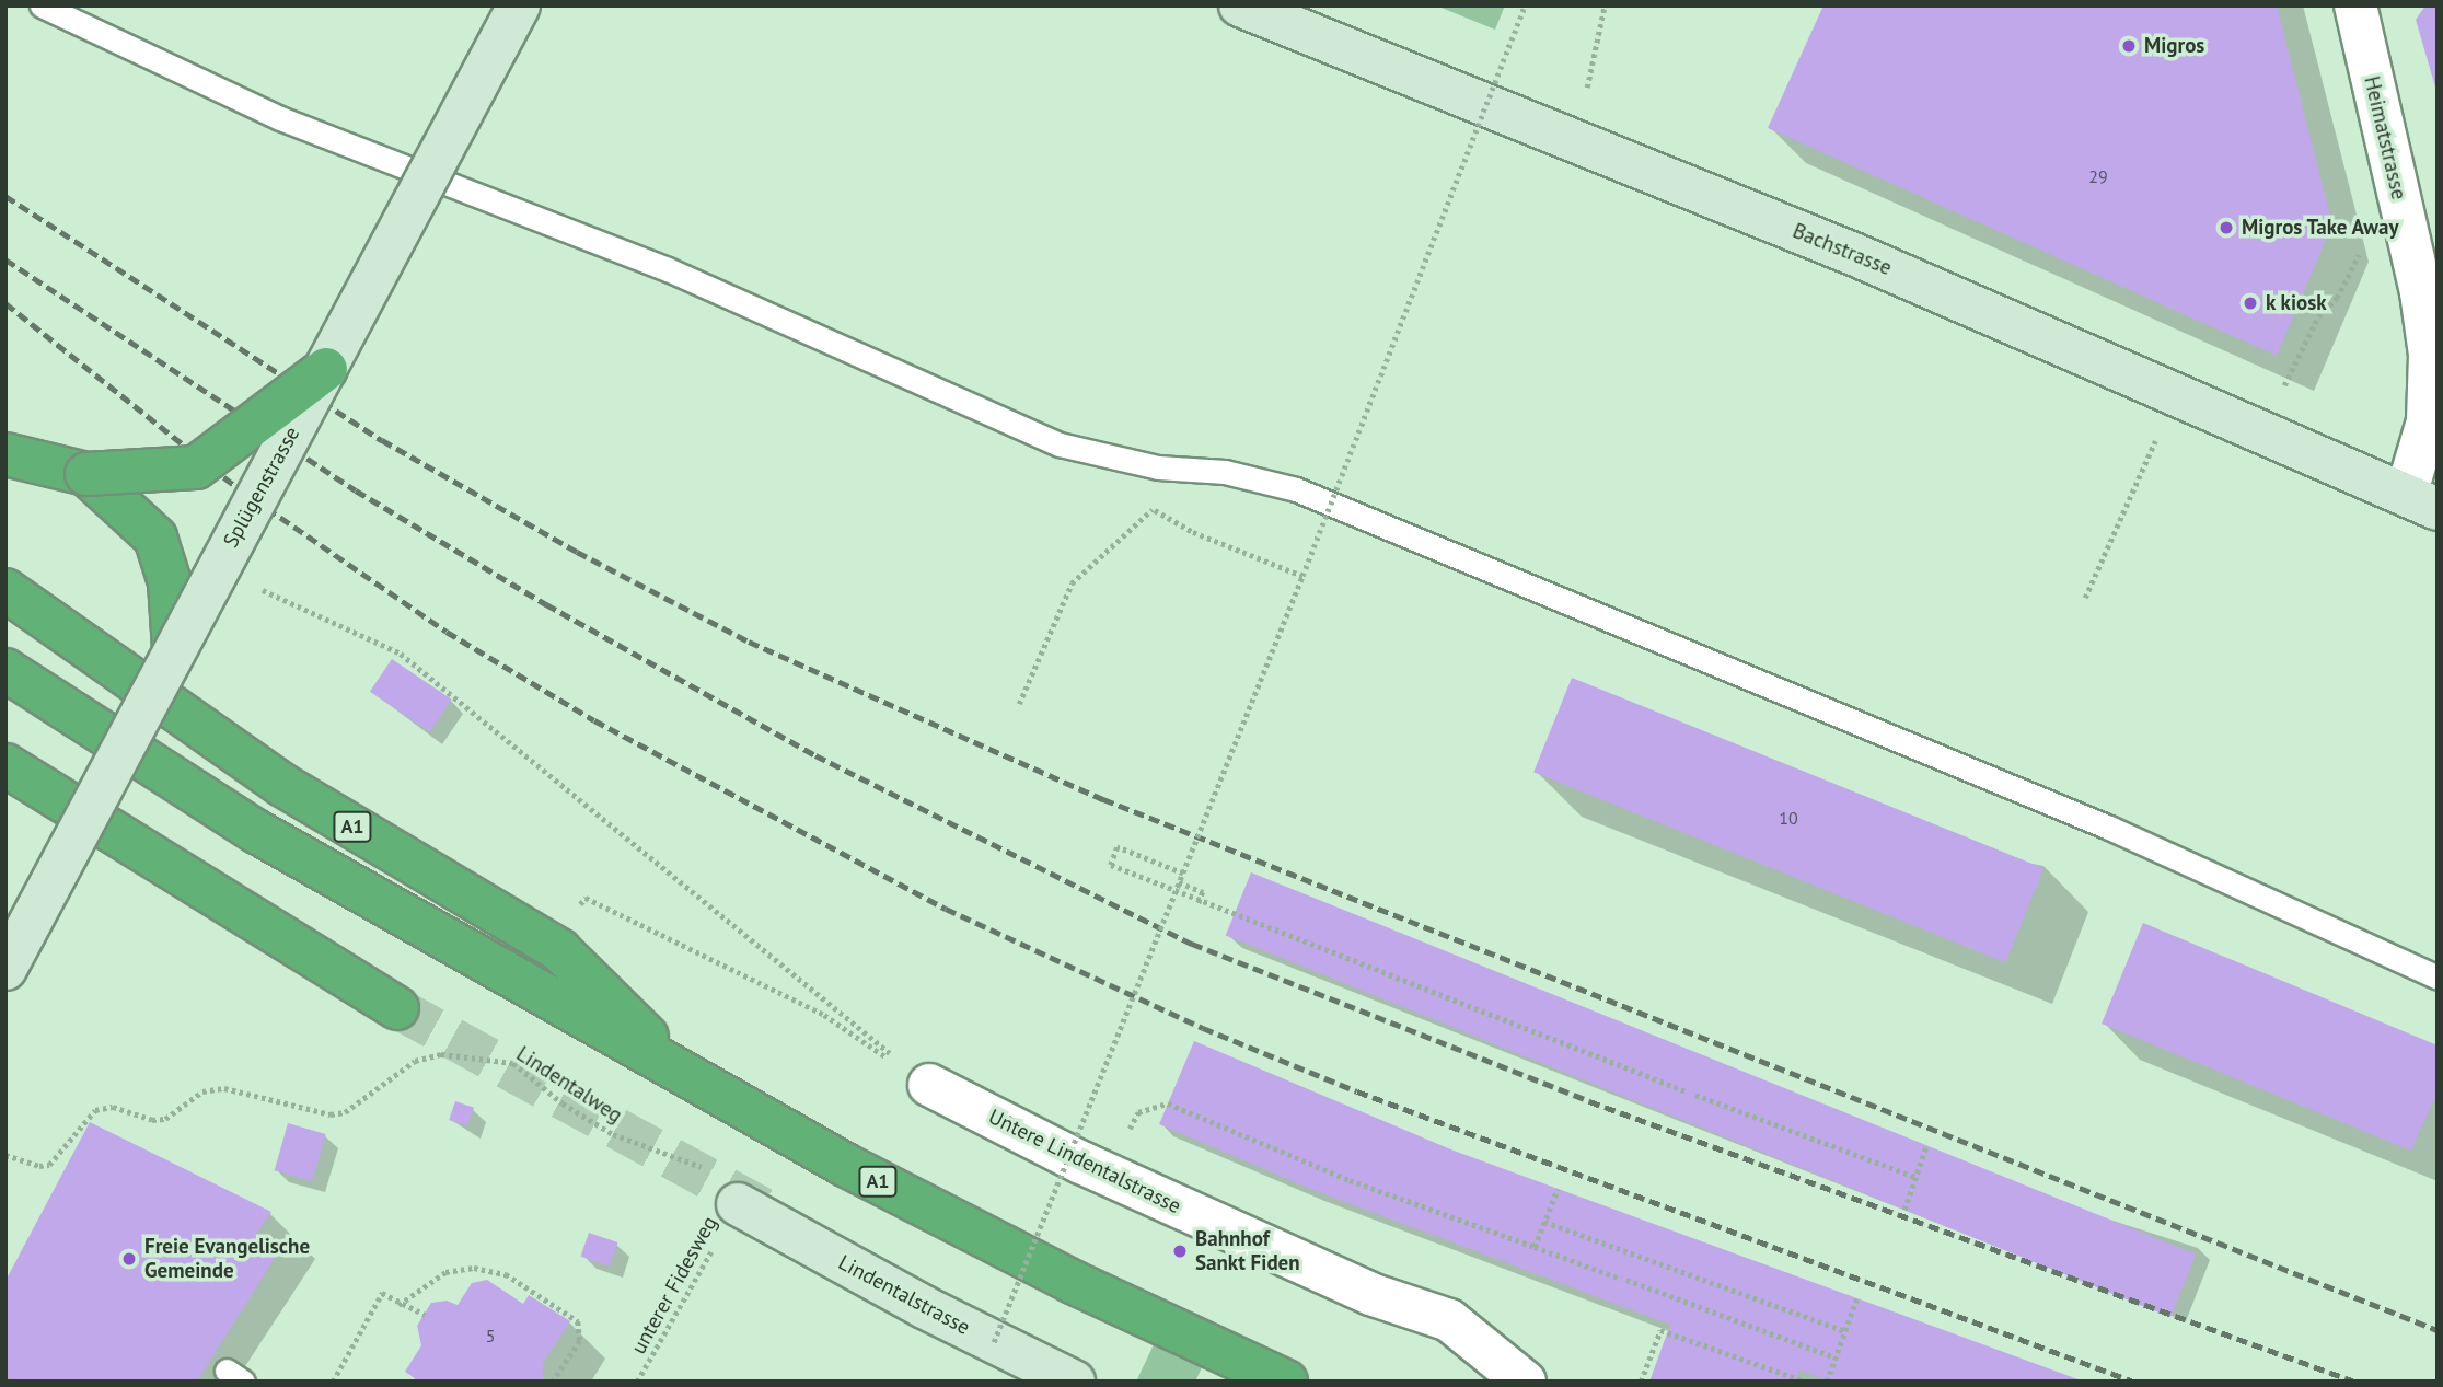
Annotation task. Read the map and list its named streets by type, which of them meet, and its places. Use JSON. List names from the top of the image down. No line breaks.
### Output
{"streets":{"highway":["A1"],"street":["Heimatstrasse","Bachstrasse","Splügenstrasse","Untere Lindentalstrasse","Lindentalstrasse"],"path":["Lindentalweg","unterer Fidesweg"]},"crossings":[["Heimatstrasse","Bachstrasse"],["Lindentalweg","unterer Fidesweg"],["Lindentalweg","Lindentalstrasse"],["unterer Fidesweg","Lindentalstrasse"]],"places":["Migros","Migros Take Away","k kiosk","Bahnhof Sankt Fiden","Freie Evangelische Gemeinde"],"house_numbers":["29","10","5"]}
